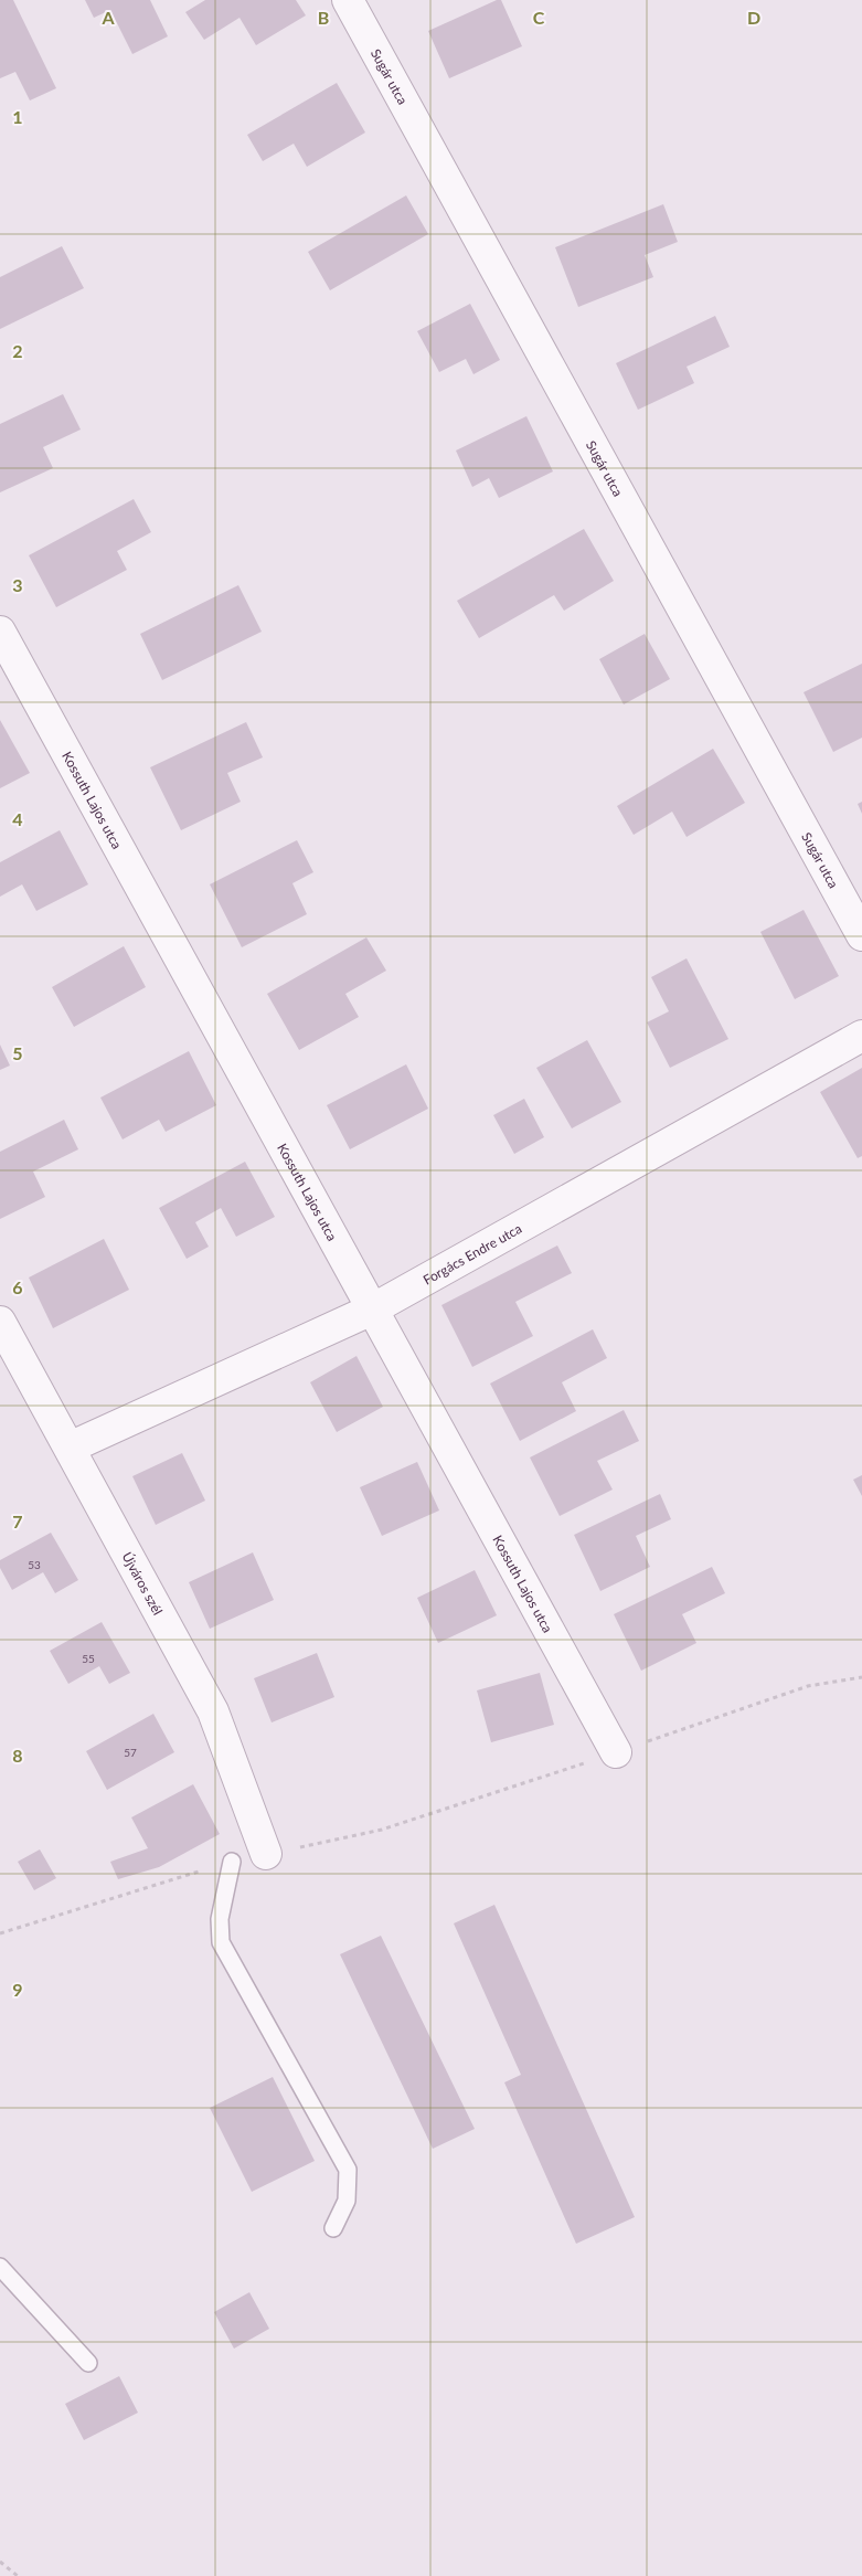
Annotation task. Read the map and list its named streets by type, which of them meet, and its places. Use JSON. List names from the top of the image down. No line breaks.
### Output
{"streets":{"street":["Sugár utca","Kossuth Lajos utca","Forgács Endre utca","Újváros szél"]},"crossings":[["Kossuth Lajos utca","Forgács Endre utca"],["Forgács Endre utca","Újváros szél"]],"house_numbers":["53","55","57"],"grid":{"columns":["A","B","C","D"],"rows":["1","2","3","4","5","6","7","8","9"]}}
